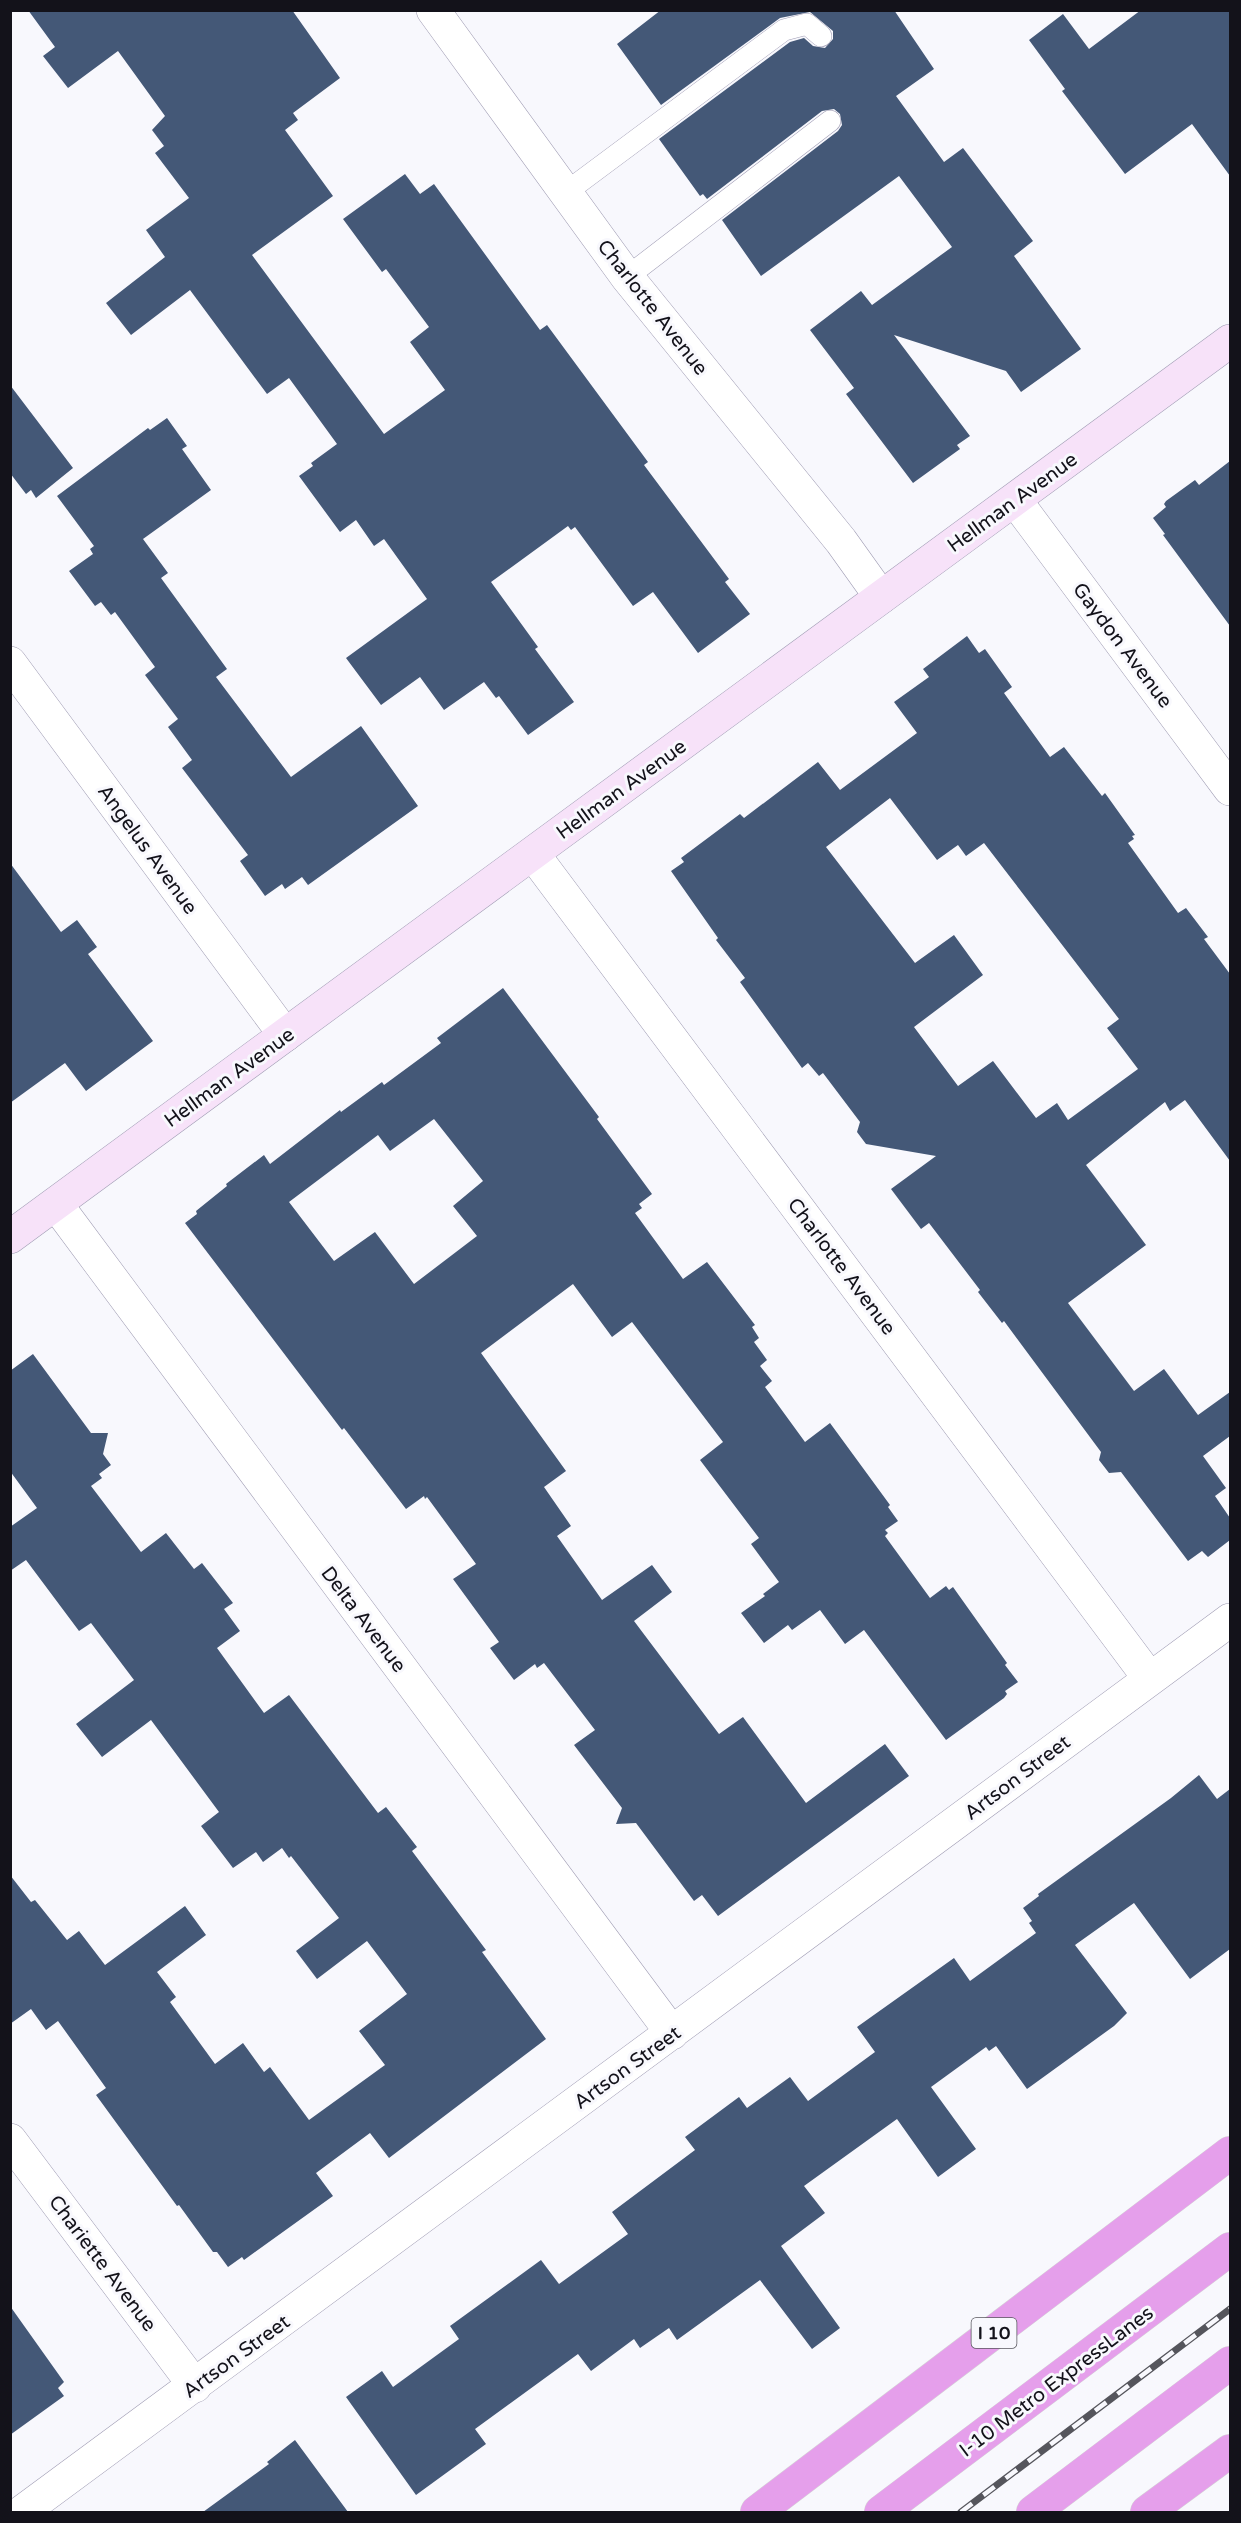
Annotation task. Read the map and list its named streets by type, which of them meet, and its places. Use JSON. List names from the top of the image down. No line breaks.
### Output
{"streets":{"highway":["I 10","I-10 Metro ExpressLanes"],"street":["Charlotte Avenue","Hellman Avenue","Gaydon Avenue","Angelus Avenue","Delta Avenue","Artson Street","Chariette Avenue"]},"crossings":[["Charlotte Avenue","Hellman Avenue"],["Charlotte Avenue","Artson Street"],["Hellman Avenue","Gaydon Avenue"],["Hellman Avenue","Angelus Avenue"],["Hellman Avenue","Delta Avenue"],["Delta Avenue","Artson Street"],["Artson Street","Chariette Avenue"]]}
